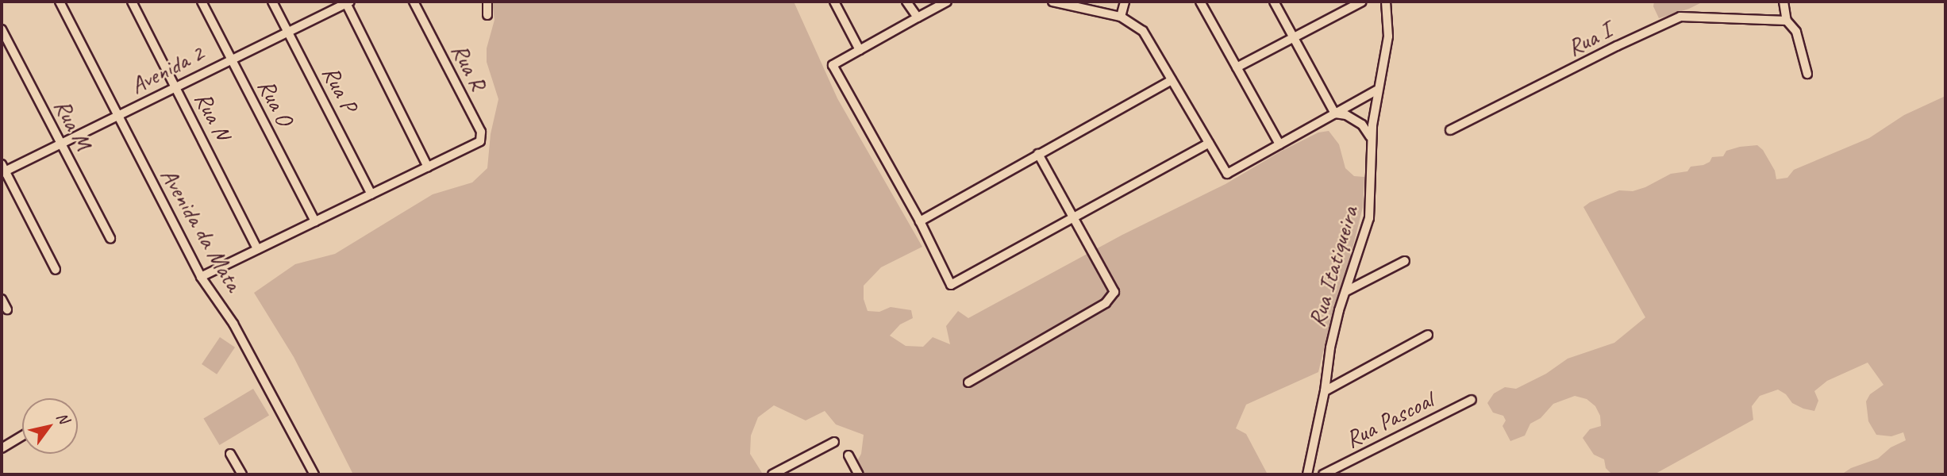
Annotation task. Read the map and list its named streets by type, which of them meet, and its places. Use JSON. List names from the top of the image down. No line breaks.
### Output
{"streets":{"street":["Rua I","Rua R","Avenida 2","Rua P","Rua O","Rua N","Rua M","Avenida da Mata","Rua Itatiqueira","Rua Pascoal"]},"crossings":[["Avenida 2","Rua P"],["Avenida 2","Rua O"],["Avenida 2","Rua N"],["Avenida 2","Rua M"],["Avenida 2","Avenida da Mata"]],"north":"top right"}
